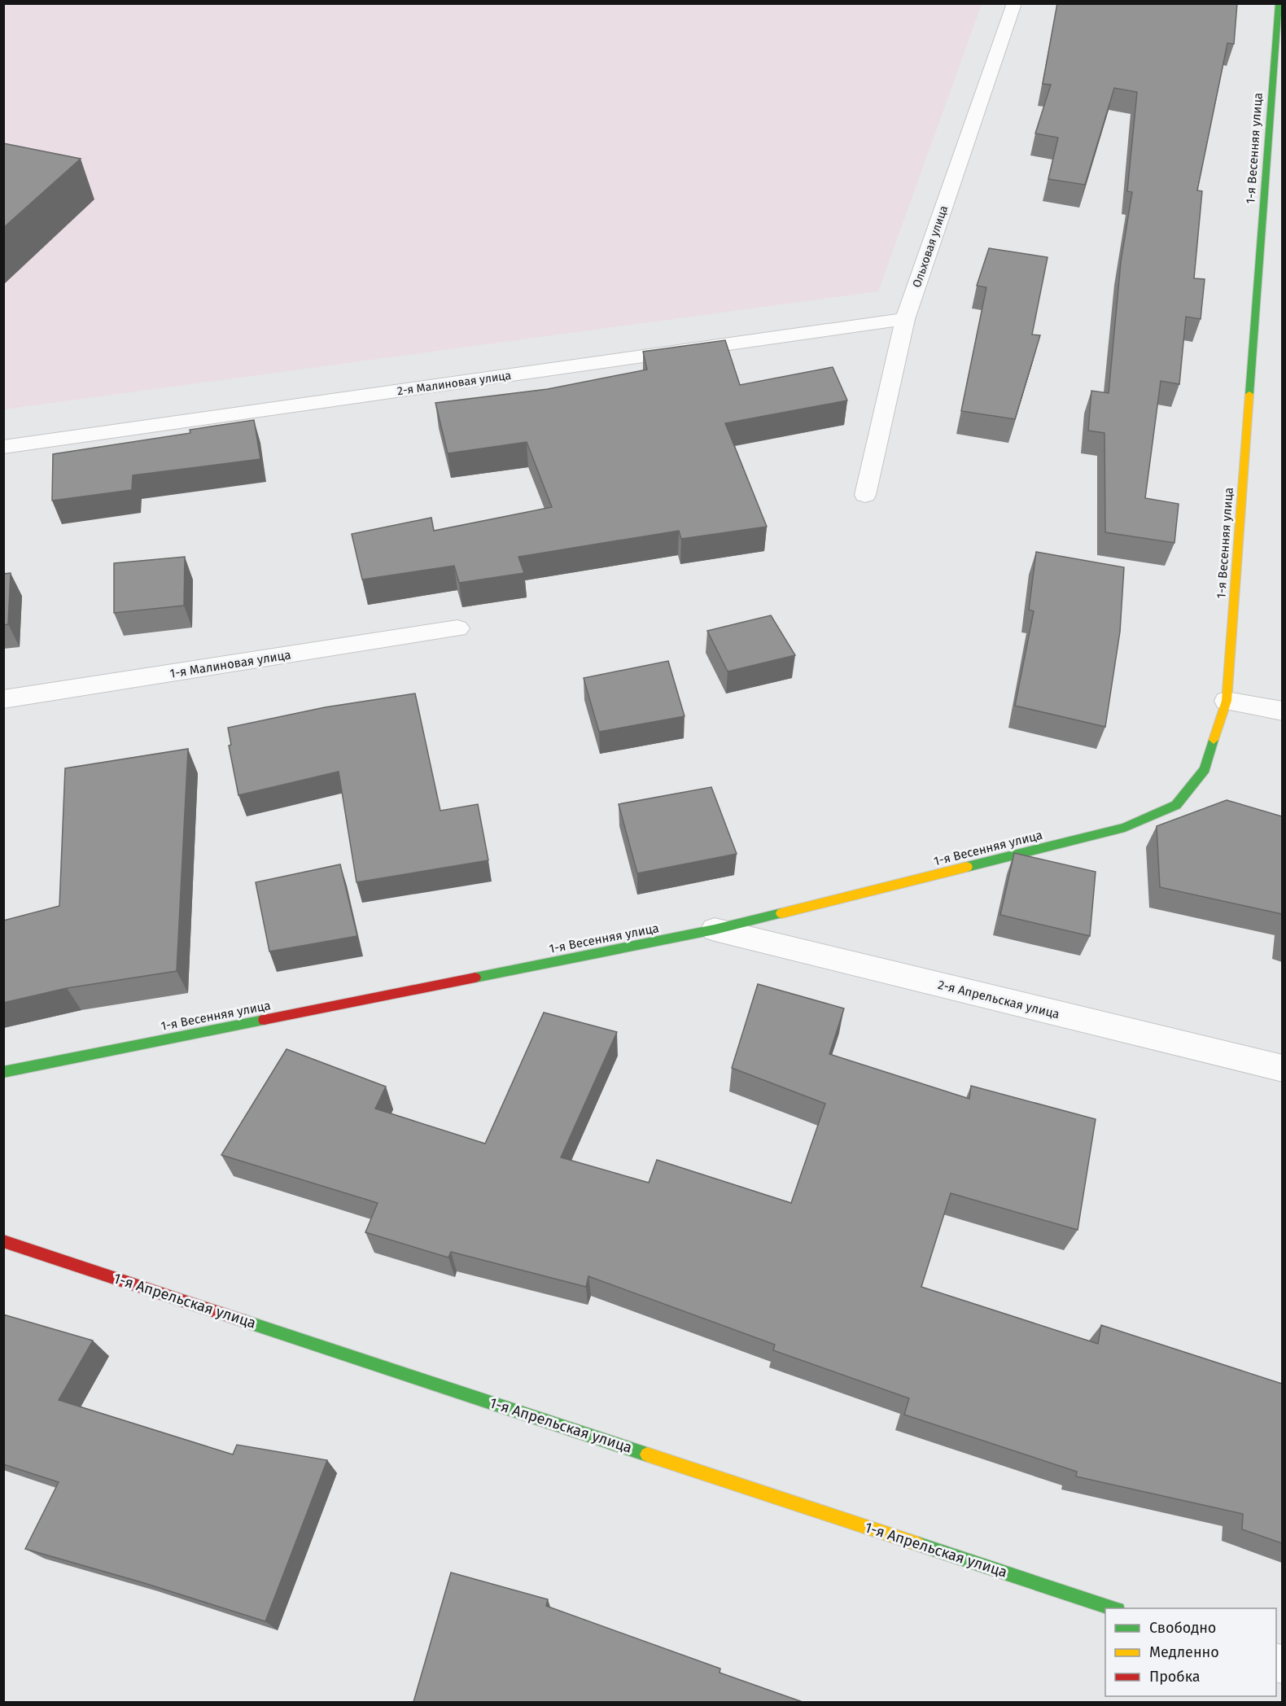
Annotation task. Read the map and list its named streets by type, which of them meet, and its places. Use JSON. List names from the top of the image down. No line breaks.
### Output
{"streets":{"street":["1-я Весенняя улица","Ольховая улица","2-я Малиновая улица","1-я Малиновая улица","2-я Апрельская улица","1-я Апрельская улица"]},"crossings":[["1-я Весенняя улица","2-я Апрельская улица"],["Ольховая улица","2-я Малиновая улица"]],"legend":["Свободно","Медленно","Пробка"]}
